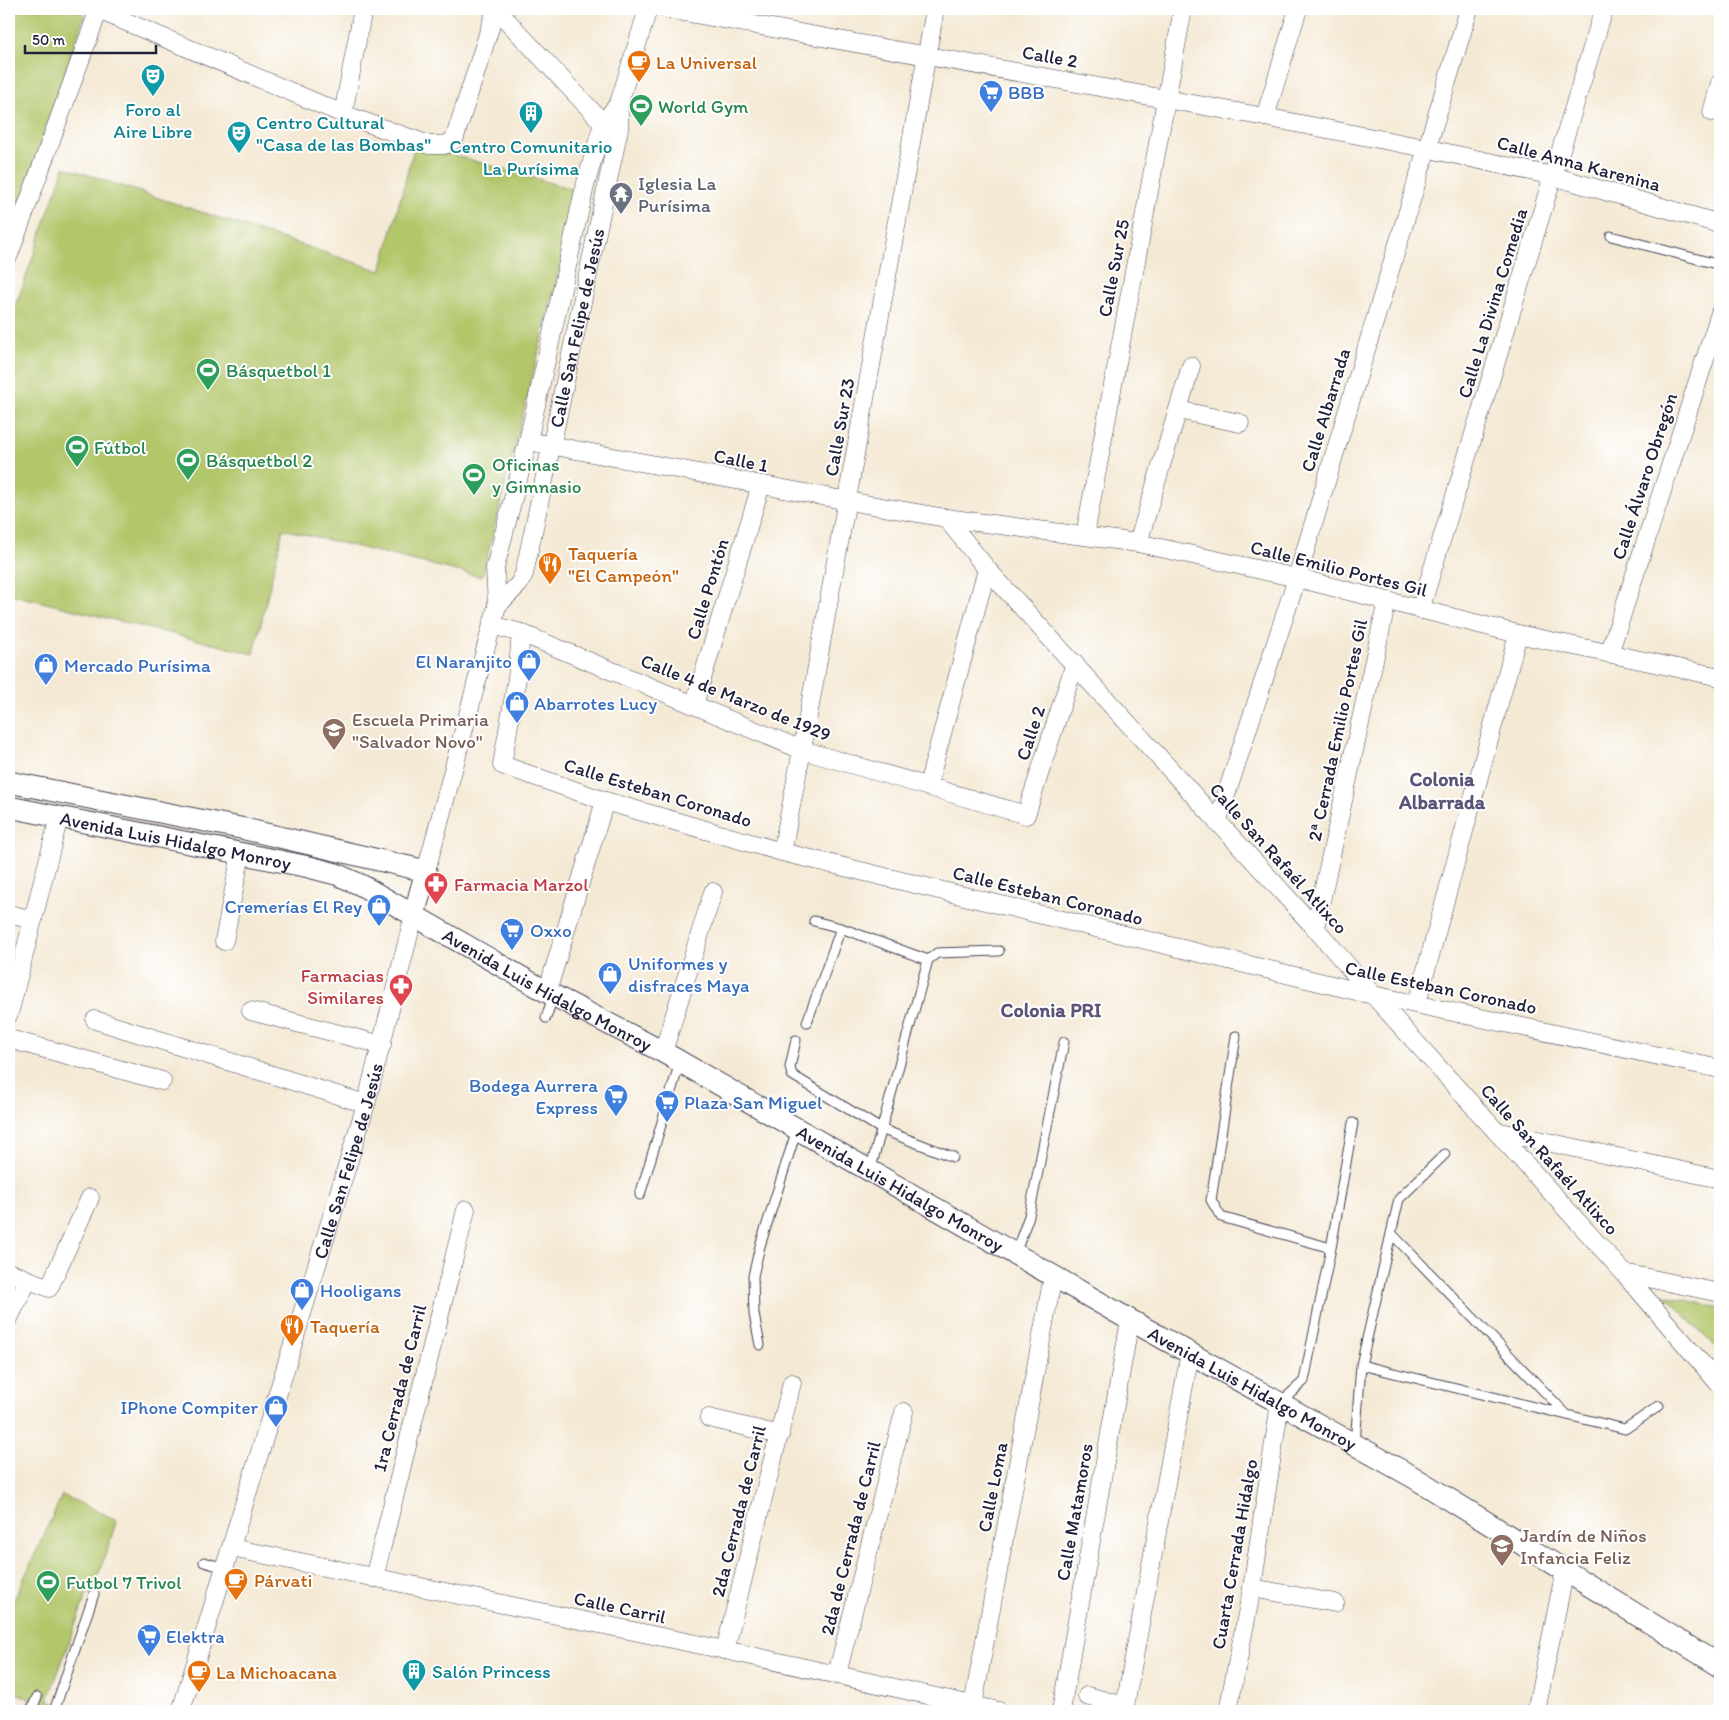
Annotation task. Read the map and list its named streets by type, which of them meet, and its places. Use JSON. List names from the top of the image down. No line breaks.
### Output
{"streets":{"street":["Calle 2","Calle Anna Karenina","Calle Sur 25","Calle La Divina Comedia","Calle San Felipe de Jesús","Calle Albarrada","Calle Sur 23","Calle 1","Calle Álvaro Obregón","Calle Emilio Portes Gil","Calle Pontón","Calle 4 de Marzo de 1929","2ª Cerrada Emilio Portes Gil","Calle Esteban Coronado","Avenida Luis Hidalgo Monroy","Calle San Rafaél Atlixco","1ra Cerrada de Carril","Calle Loma","2da Cerrada de Carril","Calle Matamoros","2da de Cerrada de Carril","Cuarta Cerrada Hidalgo","Calle Carril"]},"crossings":[["Calle 2","Calle Anna Karenina"],["Calle 2","Calle Sur 25"],["Calle 2","Calle Albarrada"],["Calle 2","Calle Sur 23"],["Calle 2","Calle 4 de Marzo de 1929"],["Calle 2","Calle San Rafaél Atlixco"],["Calle Anna Karenina","Calle La Divina Comedia"],["Calle Anna Karenina","Calle Albarrada"],["Calle Sur 25","Calle Emilio Portes Gil"],["Calle La Divina Comedia","Calle Emilio Portes Gil"],["Calle San Felipe de Jesús","Calle 1"],["Calle San Felipe de Jesús","Calle 4 de Marzo de 1929"],["Calle San Felipe de Jesús","Avenida Luis Hidalgo Monroy"],["Calle San Felipe de Jesús","Calle Carril"],["Calle Albarrada","Calle Emilio Portes Gil"],["Calle Albarrada","Calle San Rafaél Atlixco"],["Calle Sur 23","Calle 1"],["Calle Sur 23","Calle 4 de Marzo de 1929"],["Calle Sur 23","Calle Esteban Coronado"],["Calle 1","Calle Emilio Portes Gil"],["Calle 1","Calle Pontón"],["Calle 1","Calle San Rafaél Atlixco"],["Calle Álvaro Obregón","Calle Emilio Portes Gil"],["Calle Emilio Portes Gil","2ª Cerrada Emilio Portes Gil"],["Calle Emilio Portes Gil","Calle San Rafaél Atlixco"],["Calle Pontón","Calle 4 de Marzo de 1929"],["Calle 4 de Marzo de 1929","Calle Esteban Coronado"],["2ª Cerrada Emilio Portes Gil","Calle San Rafaél Atlixco"],["Calle Esteban Coronado","Calle San Rafaél Atlixco"],["Avenida Luis Hidalgo Monroy","Calle Loma"],["Avenida Luis Hidalgo Monroy","Calle Matamoros"],["Avenida Luis Hidalgo Monroy","Cuarta Cerrada Hidalgo"],["1ra Cerrada de Carril","Calle Carril"],["Calle Loma","Calle Carril"],["2da Cerrada de Carril","Calle Carril"],["2da de Cerrada de Carril","Calle Carril"]],"districts":["Colonia Albarrada","Colonia PRI"],"places":{"cafe":["La Universal","Párvati","La Michoacana"],"theatre":["Foro al Aire Libre","Centro Cultural \"Casa de las Bombas\""],"supermarket":["BBB","Oxxo","Bodega Aurrera Express","Plaza San Miguel","Elektra"],"sports":["World Gym","Básquetbol 1","Fútbol","Básquetbol 2","Oficinas y Gimnasio","Futbol 7 Trivol"],"building":["Centro Comunitario La Purísima","Salón Princess"],"temple":["Iglesia La Purísima"],"restaurant":["Taquería \"El Campeón\"","Taquería"],"shop":["El Naranjito","Mercado Purísima","Abarrotes Lucy","Cremerías El Rey","Uniformes y disfraces Maya","Hooligans","IPhone Compiter"],"school or university":["Escuela Primaria \"Salvador Novo\"","Jardín de Niños Infancia Feliz"],"pharmacy":["Farmacia Marzol","Farmacias Similares"]},"scale_bar":"50 m"}
